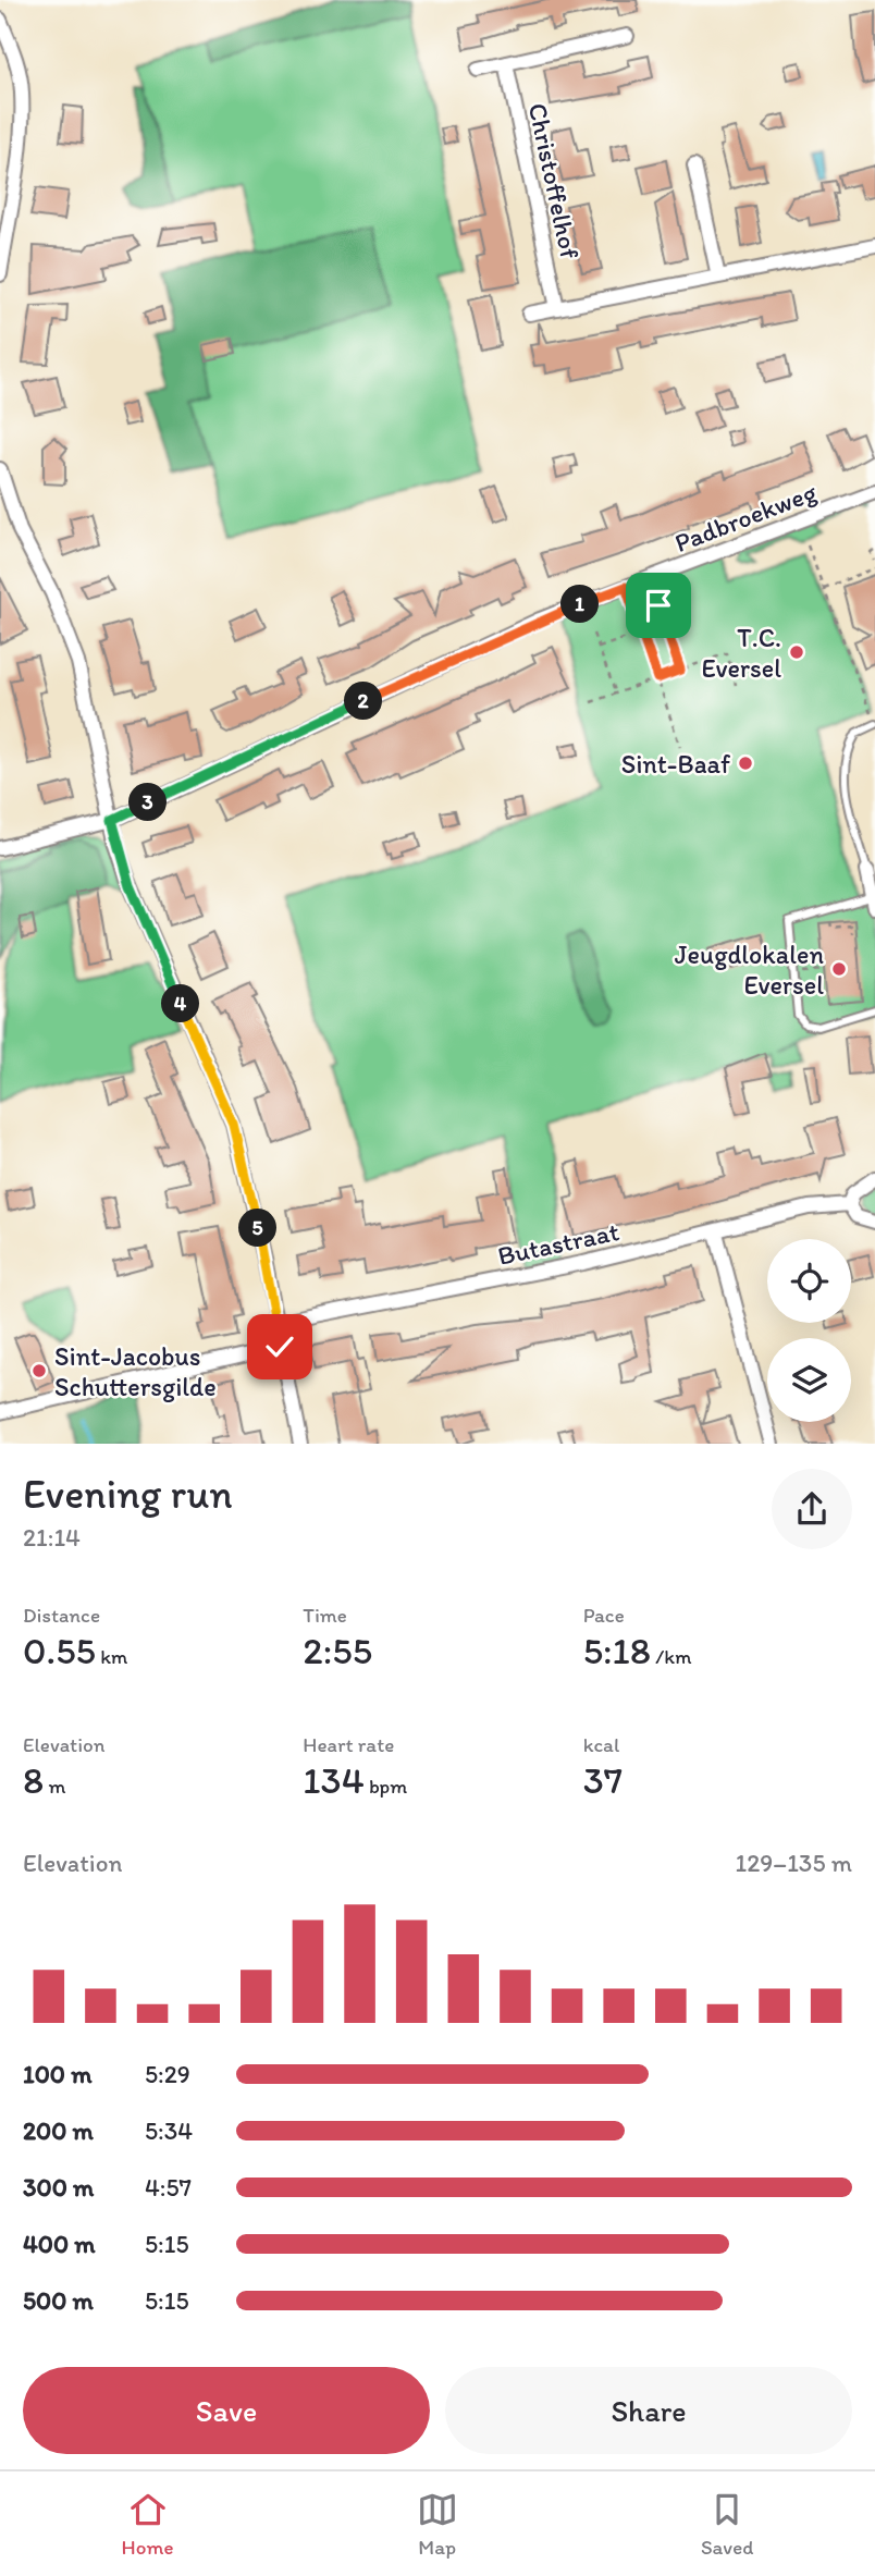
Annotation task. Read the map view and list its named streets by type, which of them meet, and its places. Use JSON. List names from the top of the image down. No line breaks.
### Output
{"streets":{"street":["Christoffelhof","Padbroekweg","Butastraat"]},"places":["T.C. Eversel","Sint-Baaf","Jeugdlokalen Eversel","Sint-Jacobus Schuttersgilde"],"page":{"pins":["1","2","3","4","5"],"heading":["Evening run","21:14"],"stats":[["Distance","0.55 km"],["Time","2:55"],["Pace","5:18 /km"],["Elevation","8 m"],["Heart rate","134 bpm"],["kcal","37"]],"chart":["Elevation","129–135 m"],"list":[{"name":"100 m","note":"5:29"},{"name":"200 m","note":"5:34"},{"name":"300 m","note":"4:57"},{"name":"400 m","note":"5:15"},{"name":"500 m","note":"5:15"}],"buttons":["Save","Share"],"tabs":["Home","Map","Saved"]}}
